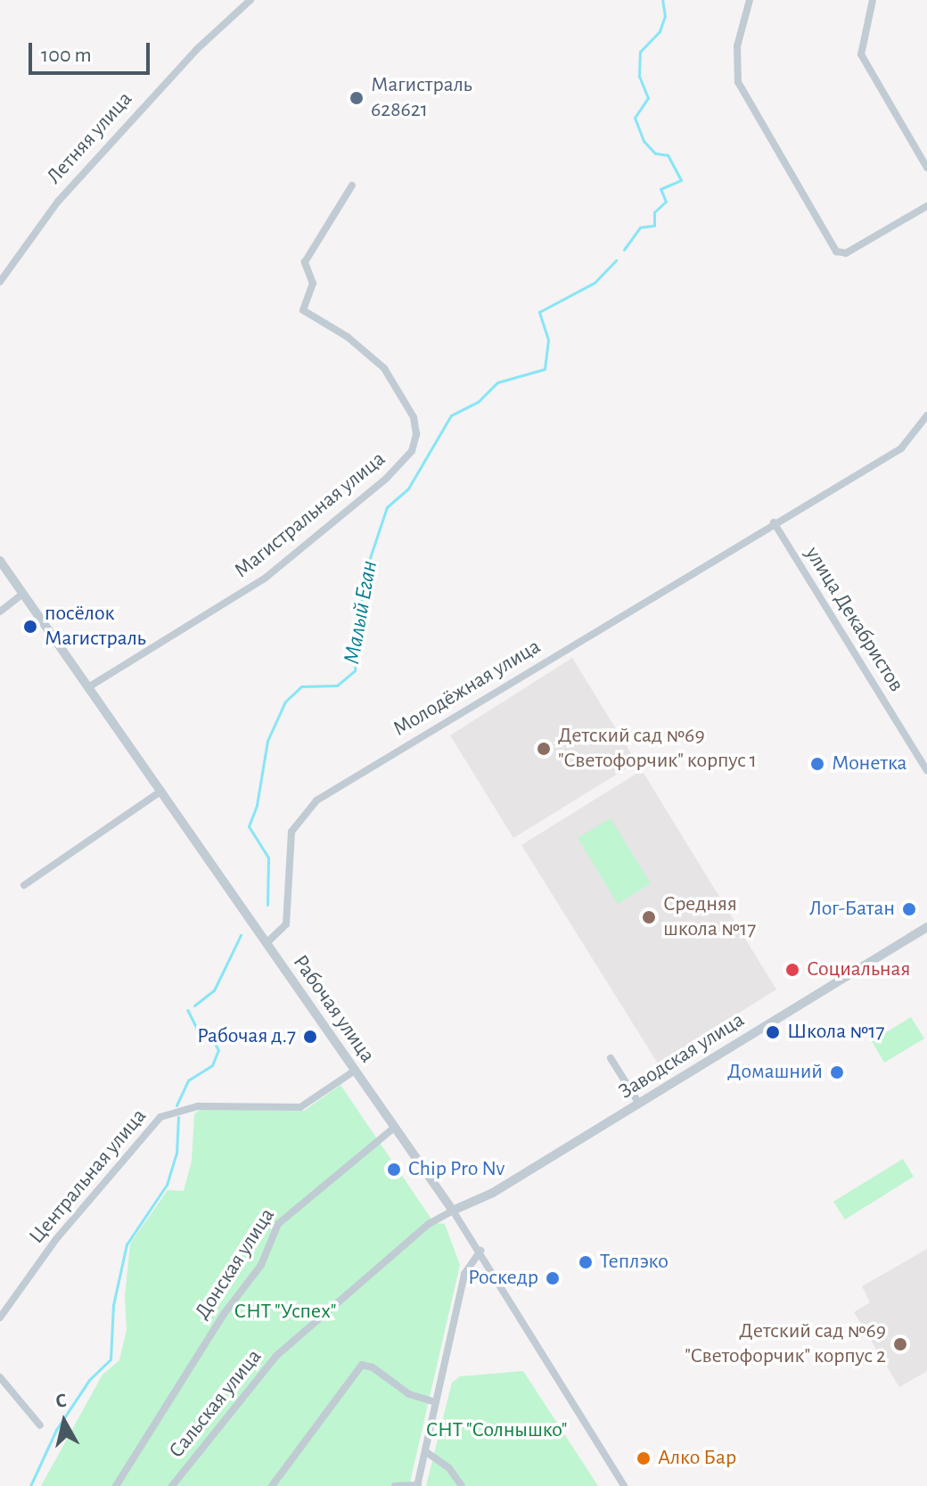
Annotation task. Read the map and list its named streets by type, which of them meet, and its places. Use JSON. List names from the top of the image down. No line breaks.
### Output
{"streets":{"street":["Летняя улица","Магистральная улица","улица Декабристов","Молодёжная улица","Рабочая улица","Заводская улица","Центральная улица","Донская улица","Сальская улица"]},"crossings":[["Магистральная улица","Рабочая улица"],["улица Декабристов","Молодёжная улица"],["Молодёжная улица","Рабочая улица"],["Рабочая улица","Заводская улица"],["Рабочая улица","Центральная улица"],["Рабочая улица","Донская улица"],["Рабочая улица","Сальская улица"],["Заводская улица","Сальская улица"]],"water":["Малый Еган"],"parks":["СНТ \"Успех\"","СНТ \"Солнышко\""],"places":["Магистраль 628621","посёлок Магистраль","Детский сад №69 \"Светофорчик\" корпус 1","Монетка","Лог-Батан","Средняя школа №17","Социальная","Школа №17","Рабочая д.7","Домашний","Chip Pro Nv","Теплэко","Роскедр","Детский сад №69 \"Светофорчик\" корпус 2","Алко Бар"],"scale_bar":"100 m","north":"top"}
